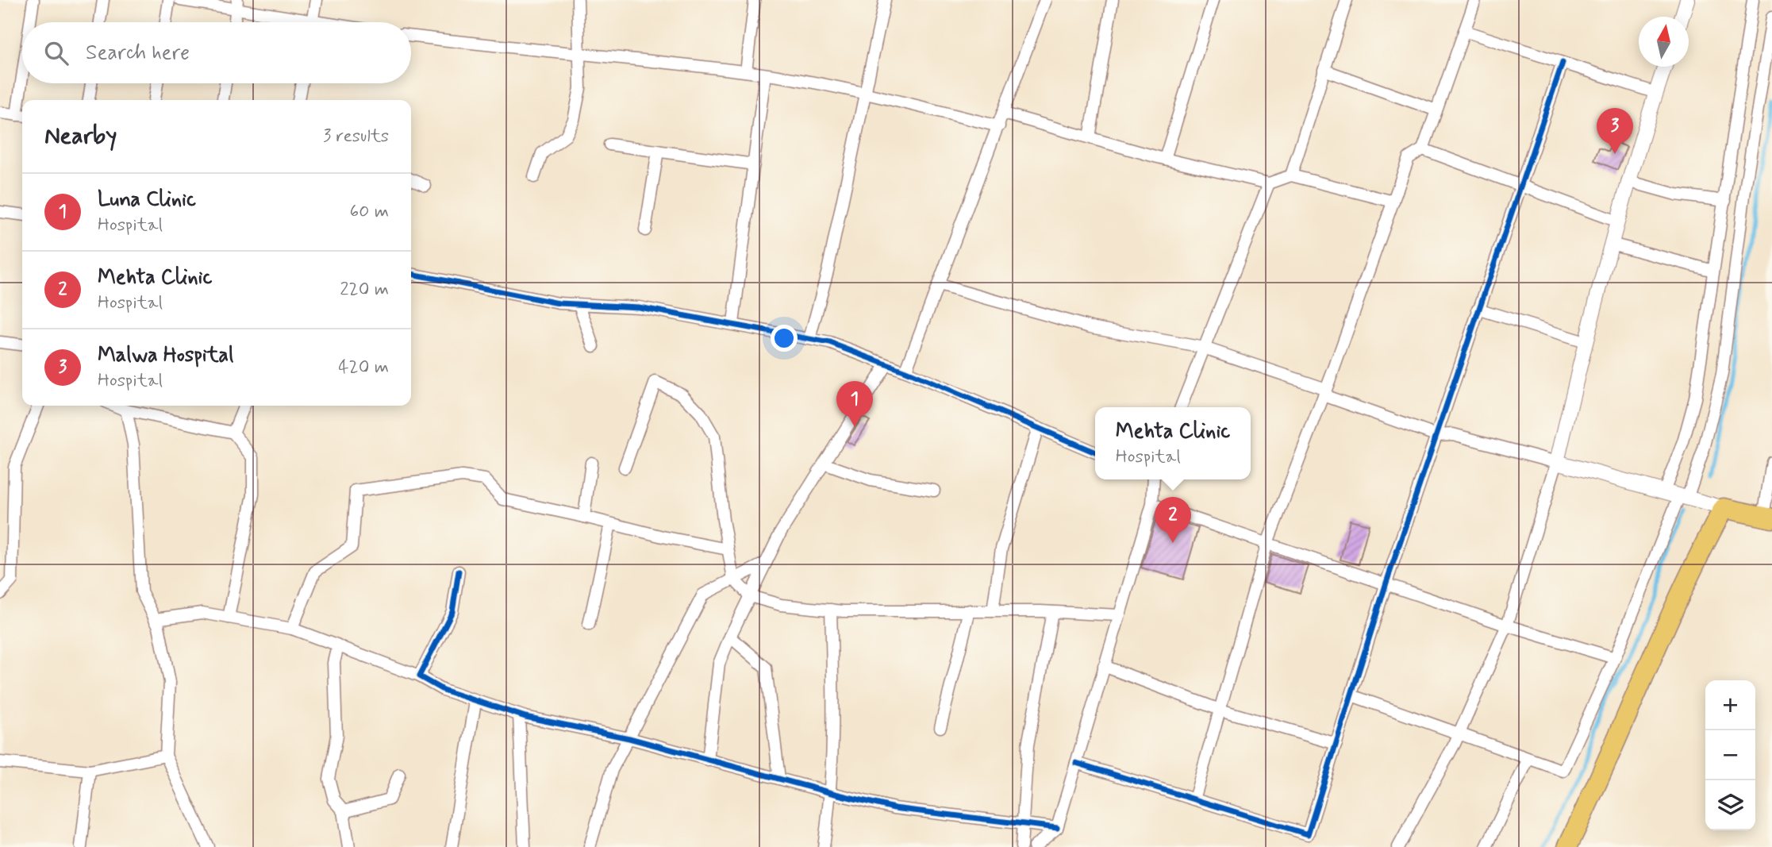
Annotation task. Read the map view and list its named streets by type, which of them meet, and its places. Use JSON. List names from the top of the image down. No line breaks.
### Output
{"north":"top","page":{"search":"Search here","heading":["Nearby","3 results"],"pins":["3","1","2"],"list":[{"mark":"1","name":"Luna Clinic","note":"Hospital","value":"60 m"},{"mark":"2","name":"Mehta Clinic","note":"Hospital","value":"220 m"},{"mark":"3","name":"Malwa Hospital","note":"Hospital","value":"420 m"}],"popup":["Mehta Clinic","Hospital"],"map_buttons":["+","−"]}}
